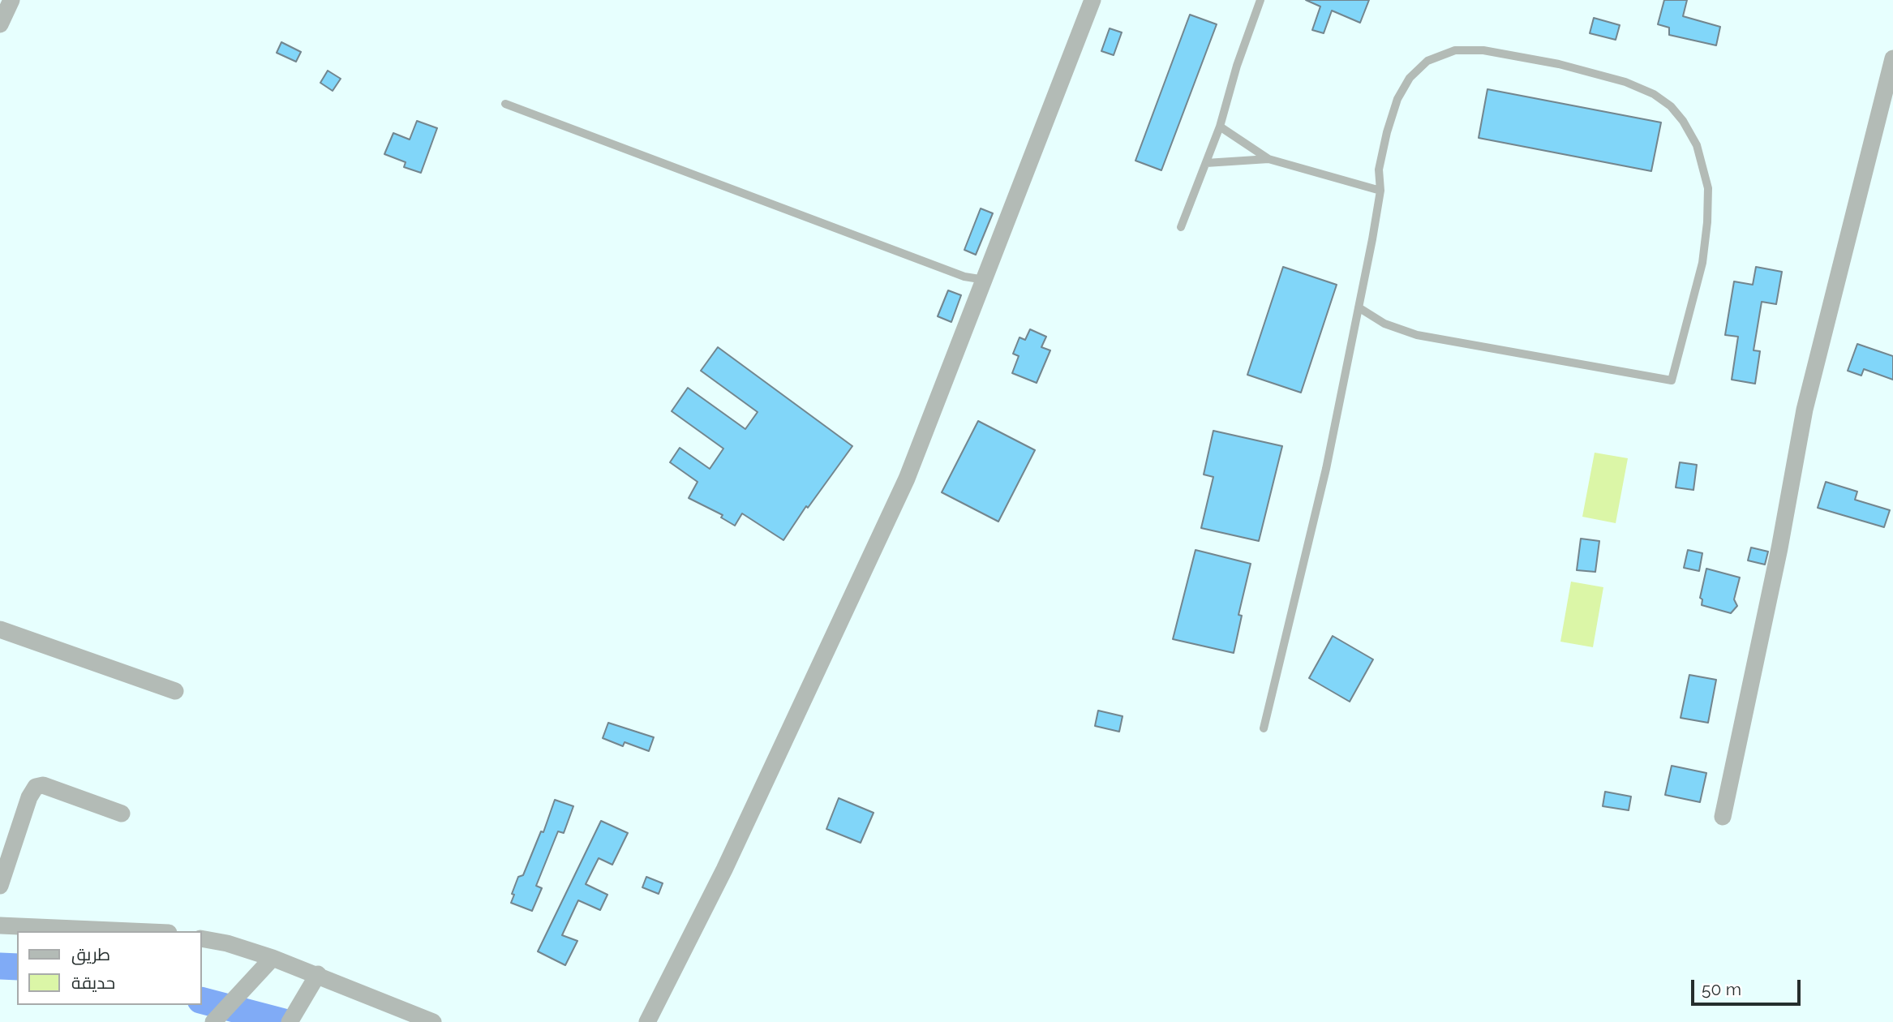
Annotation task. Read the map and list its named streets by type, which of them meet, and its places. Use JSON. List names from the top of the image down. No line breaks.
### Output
{"legend":["طريق","حديقة"],"scale_bar":"50 m"}
